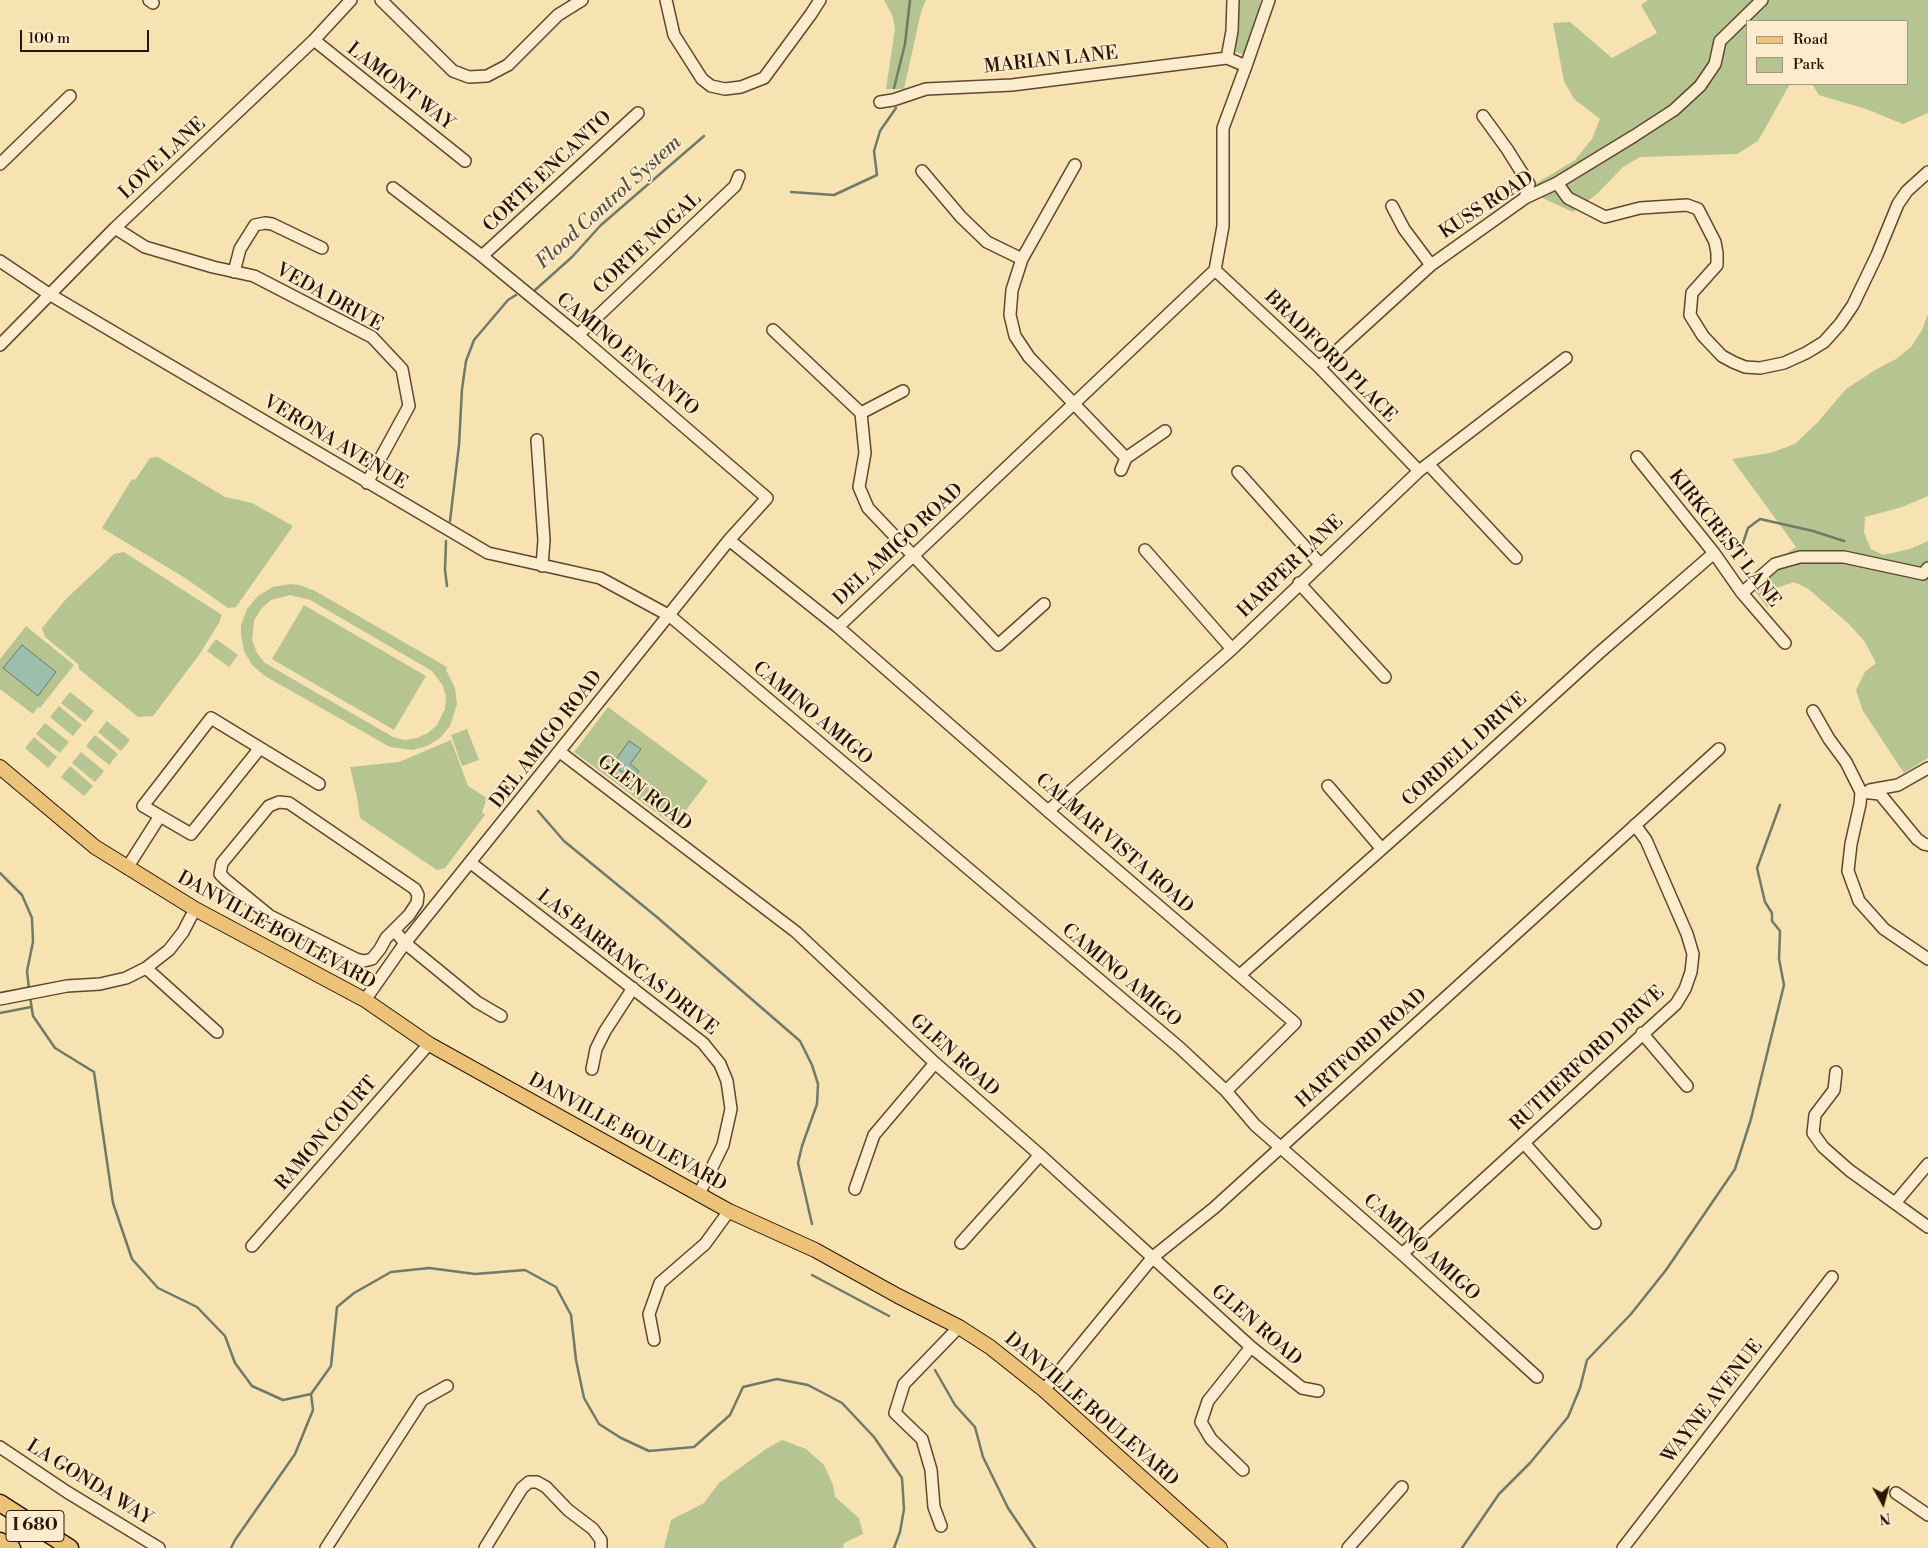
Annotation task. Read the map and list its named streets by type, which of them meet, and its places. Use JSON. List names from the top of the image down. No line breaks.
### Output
{"streets":{"highway":["I 680"],"main road":["DANVILLE BOULEVARD"],"street":["MARIAN LANE","LAMONT WAY","LOVE LANE","CORTE ENCANTO","KUSS ROAD","CORTE NOGAL","VEDA DRIVE","CAMINO ENCANTO","BRADFORD PLACE","VERONA AVENUE","KIRKCREST LANE","DEL AMIGO ROAD","HARPER LANE","CAMINO AMIGO","CORDELL DRIVE","GLEN ROAD","CALMAR VISTA ROAD","LAS BARRANCAS DRIVE","HARTFORD ROAD","RUTHERFORD DRIVE","RAMON COURT","WAYNE AVENUE","LA GONDA WAY"]},"crossings":[["LAMONT WAY","LOVE LANE"],["LOVE LANE","VEDA DRIVE"],["LOVE LANE","VERONA AVENUE"],["CORTE ENCANTO","CAMINO ENCANTO"],["KUSS ROAD","BRADFORD PLACE"],["CORTE NOGAL","CAMINO ENCANTO"],["VEDA DRIVE","VERONA AVENUE"],["CAMINO ENCANTO","DEL AMIGO ROAD"],["BRADFORD PLACE","DEL AMIGO ROAD"],["BRADFORD PLACE","HARPER LANE"],["VERONA AVENUE","DEL AMIGO ROAD"],["VERONA AVENUE","CAMINO AMIGO"],["KIRKCREST LANE","CORDELL DRIVE"],["DEL AMIGO ROAD","CAMINO AMIGO"],["DEL AMIGO ROAD","GLEN ROAD"],["DEL AMIGO ROAD","CALMAR VISTA ROAD"],["DEL AMIGO ROAD","DANVILLE BOULEVARD"],["DEL AMIGO ROAD","LAS BARRANCAS DRIVE"],["HARPER LANE","CALMAR VISTA ROAD"],["CAMINO AMIGO","CALMAR VISTA ROAD"],["CAMINO AMIGO","HARTFORD ROAD"],["CAMINO AMIGO","RUTHERFORD DRIVE"],["CORDELL DRIVE","CALMAR VISTA ROAD"],["GLEN ROAD","HARTFORD ROAD"],["DANVILLE BOULEVARD","LAS BARRANCAS DRIVE"],["DANVILLE BOULEVARD","HARTFORD ROAD"],["DANVILLE BOULEVARD","RAMON COURT"],["HARTFORD ROAD","RUTHERFORD DRIVE"]],"water":["Flood Control System"],"legend":["Road","Park"],"scale_bar":"100 m","north":"bottom"}
